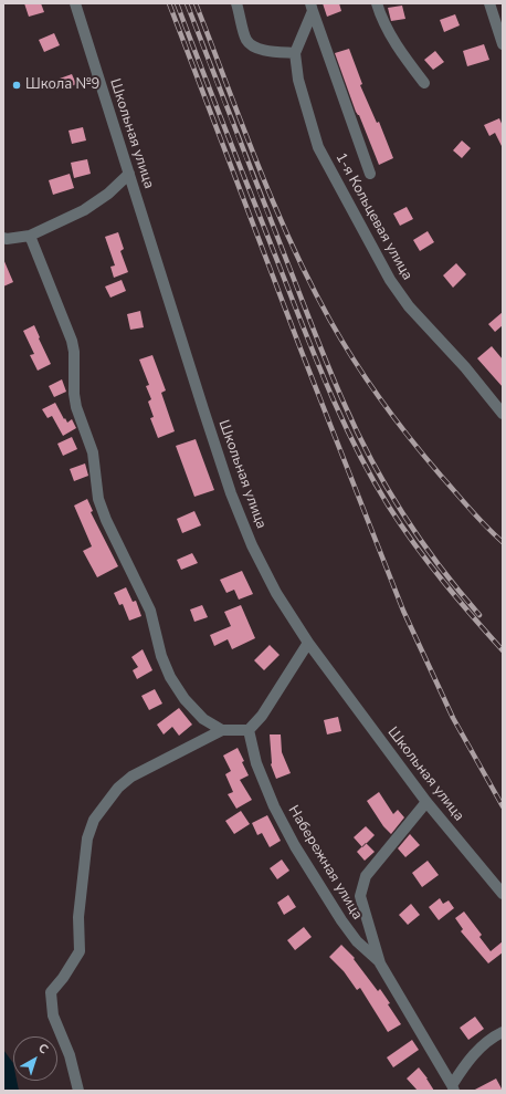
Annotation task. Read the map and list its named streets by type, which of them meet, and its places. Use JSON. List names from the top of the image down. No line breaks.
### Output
{"streets":{"street":["Школьная улица","1-я Кольцевая улица","Набережная улица"]},"crossings":[["Школьная улица","Набережная улица"]],"places":["Школа №9"],"north":"top right"}
